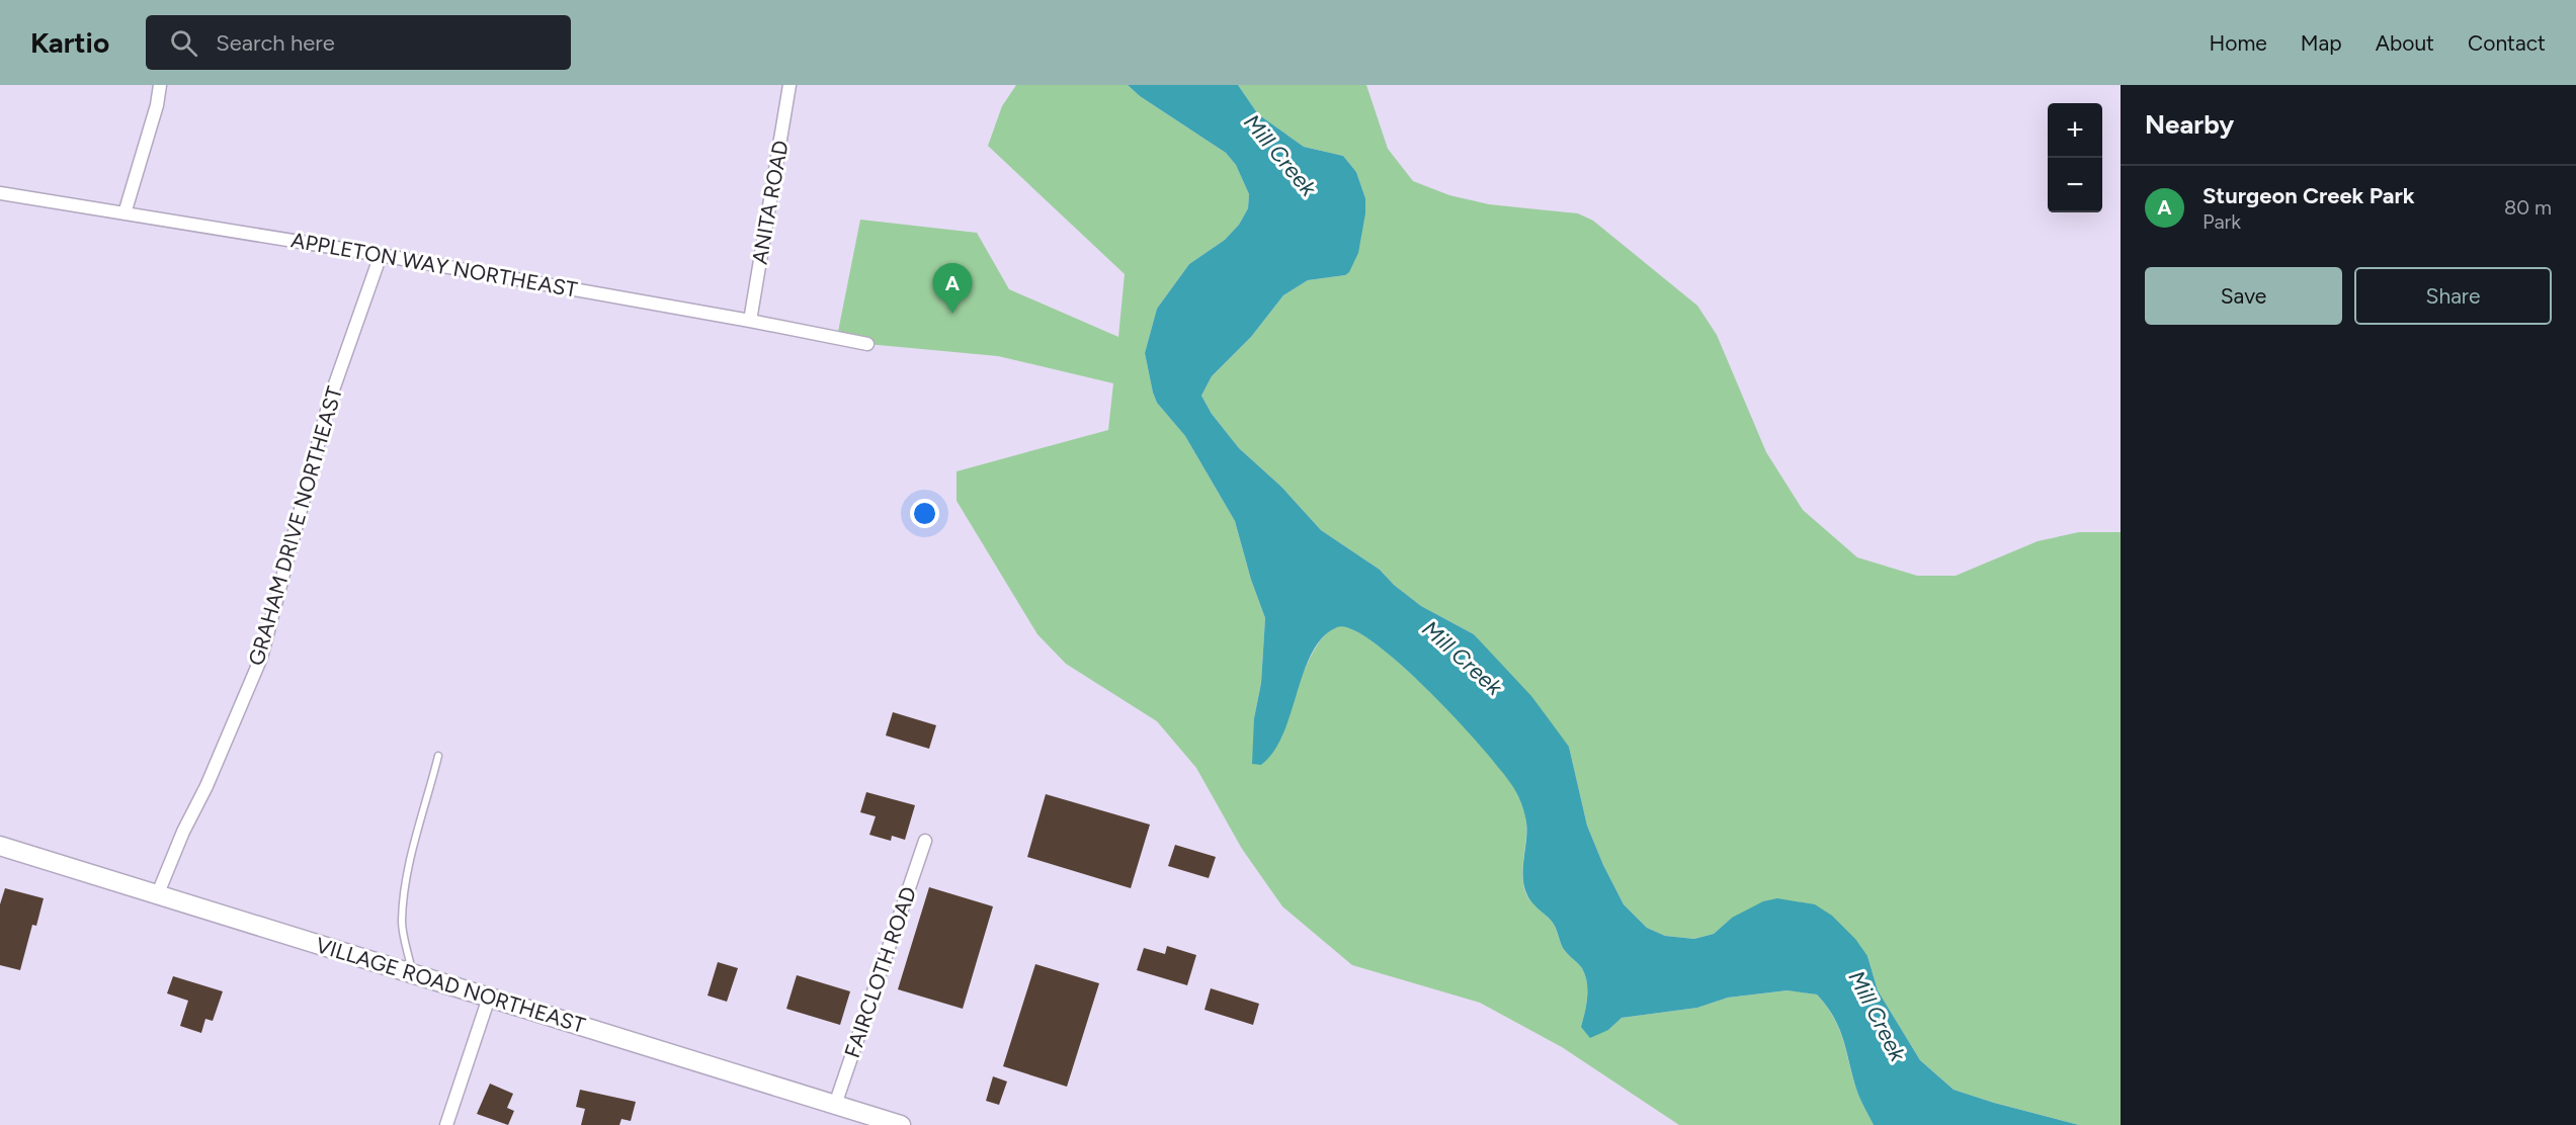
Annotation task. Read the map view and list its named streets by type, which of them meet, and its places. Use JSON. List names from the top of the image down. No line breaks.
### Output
{"streets":{"main road":["VILLAGE ROAD NORTHEAST"],"street":["ANITA ROAD","APPLETON WAY NORTHEAST","GRAHAM DRIVE NORTHEAST","FAIRCLOTH ROAD"]},"crossings":[["ANITA ROAD","APPLETON WAY NORTHEAST"],["APPLETON WAY NORTHEAST","GRAHAM DRIVE NORTHEAST"],["GRAHAM DRIVE NORTHEAST","VILLAGE ROAD NORTHEAST"],["FAIRCLOTH ROAD","VILLAGE ROAD NORTHEAST"]],"water":["Mill Creek"],"page":{"header":"Kartio","search":"Search here","nav":["Home","Map","About","Contact"],"heading":"Nearby","map_buttons":["+","−"],"list":[{"mark":"A","name":"Sturgeon Creek Park","note":"Park","value":"80 m"}],"buttons":["Save","Share"],"pins":"A"}}
